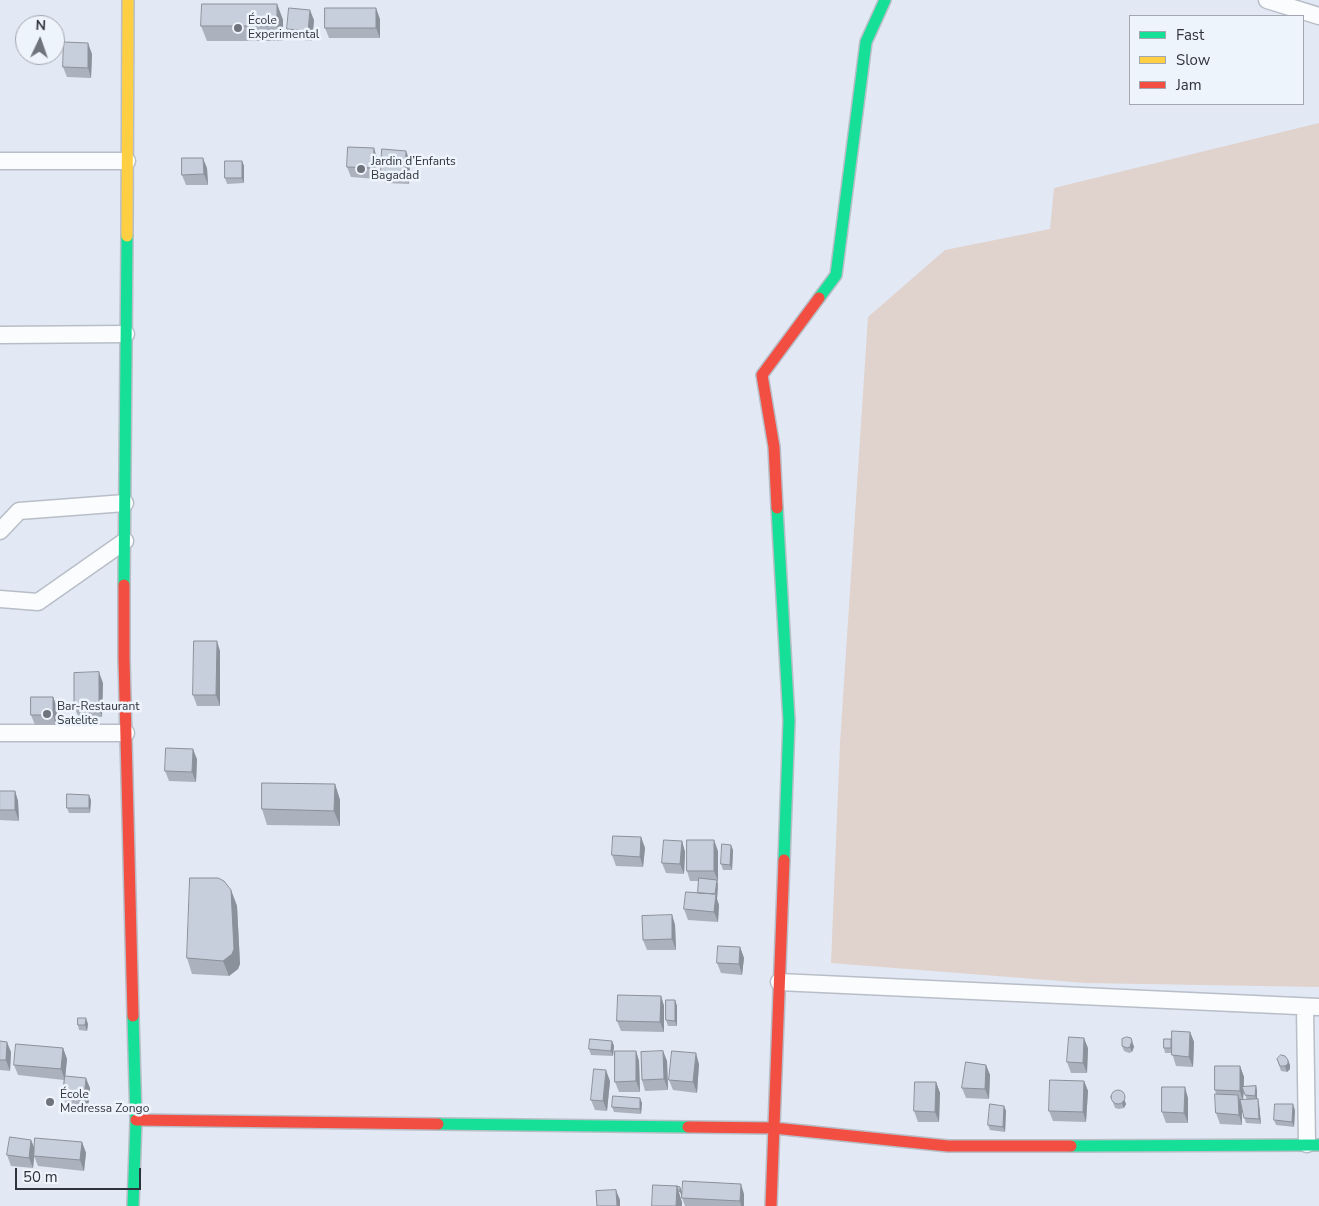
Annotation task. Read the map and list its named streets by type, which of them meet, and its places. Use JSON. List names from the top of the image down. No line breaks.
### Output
{"places":["École Experimental","Jardin d’Enfants Bagadad","Bar-Restaurant Satelite","École Medressa Zongo"],"legend":["Fast","Slow","Jam"],"scale_bar":"50 m","north":"top"}
